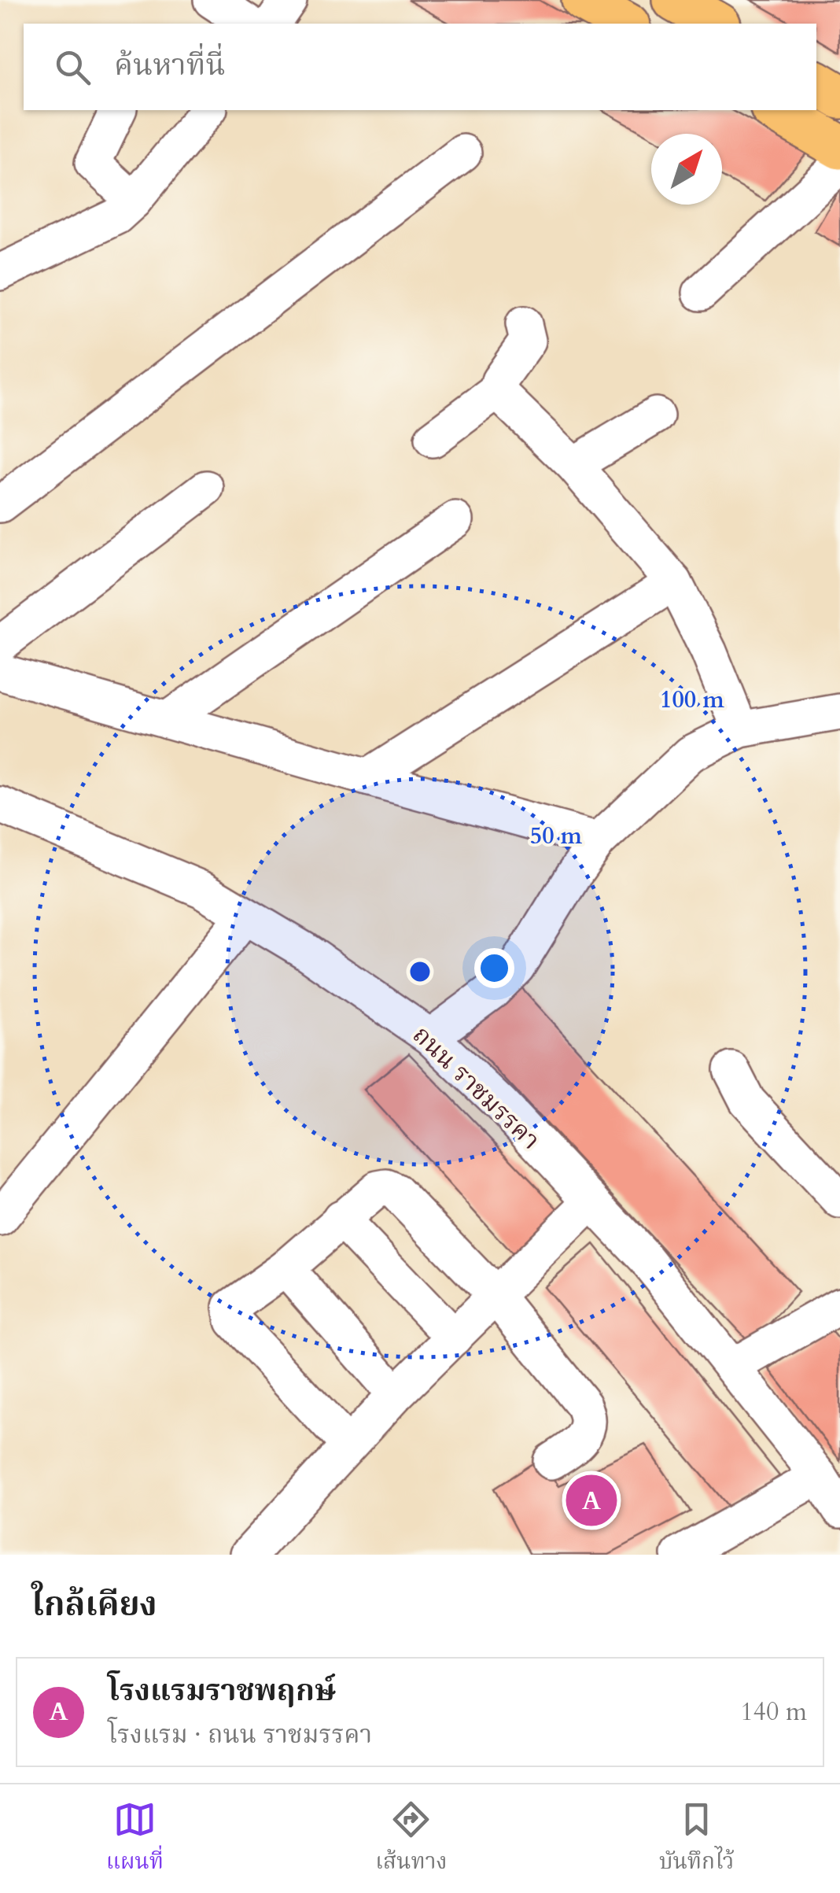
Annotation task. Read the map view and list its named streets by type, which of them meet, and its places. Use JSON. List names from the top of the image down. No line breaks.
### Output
{"streets":{"street":["ถนน ราชมรรคา"]},"north":"top right","page":{"search":"ค้นหาที่นี่","pins":"A","heading":"ใกล้เคียง","list":[{"mark":"A","name":"โรงแรมราชพฤกษ์","note":"โรงแรม · ถนน ราชมรรคา","value":"140 m"}],"nav":["แผนที่","เส้นทาง","บันทึกไว้"]},"rings":["100 m","50 m"]}
